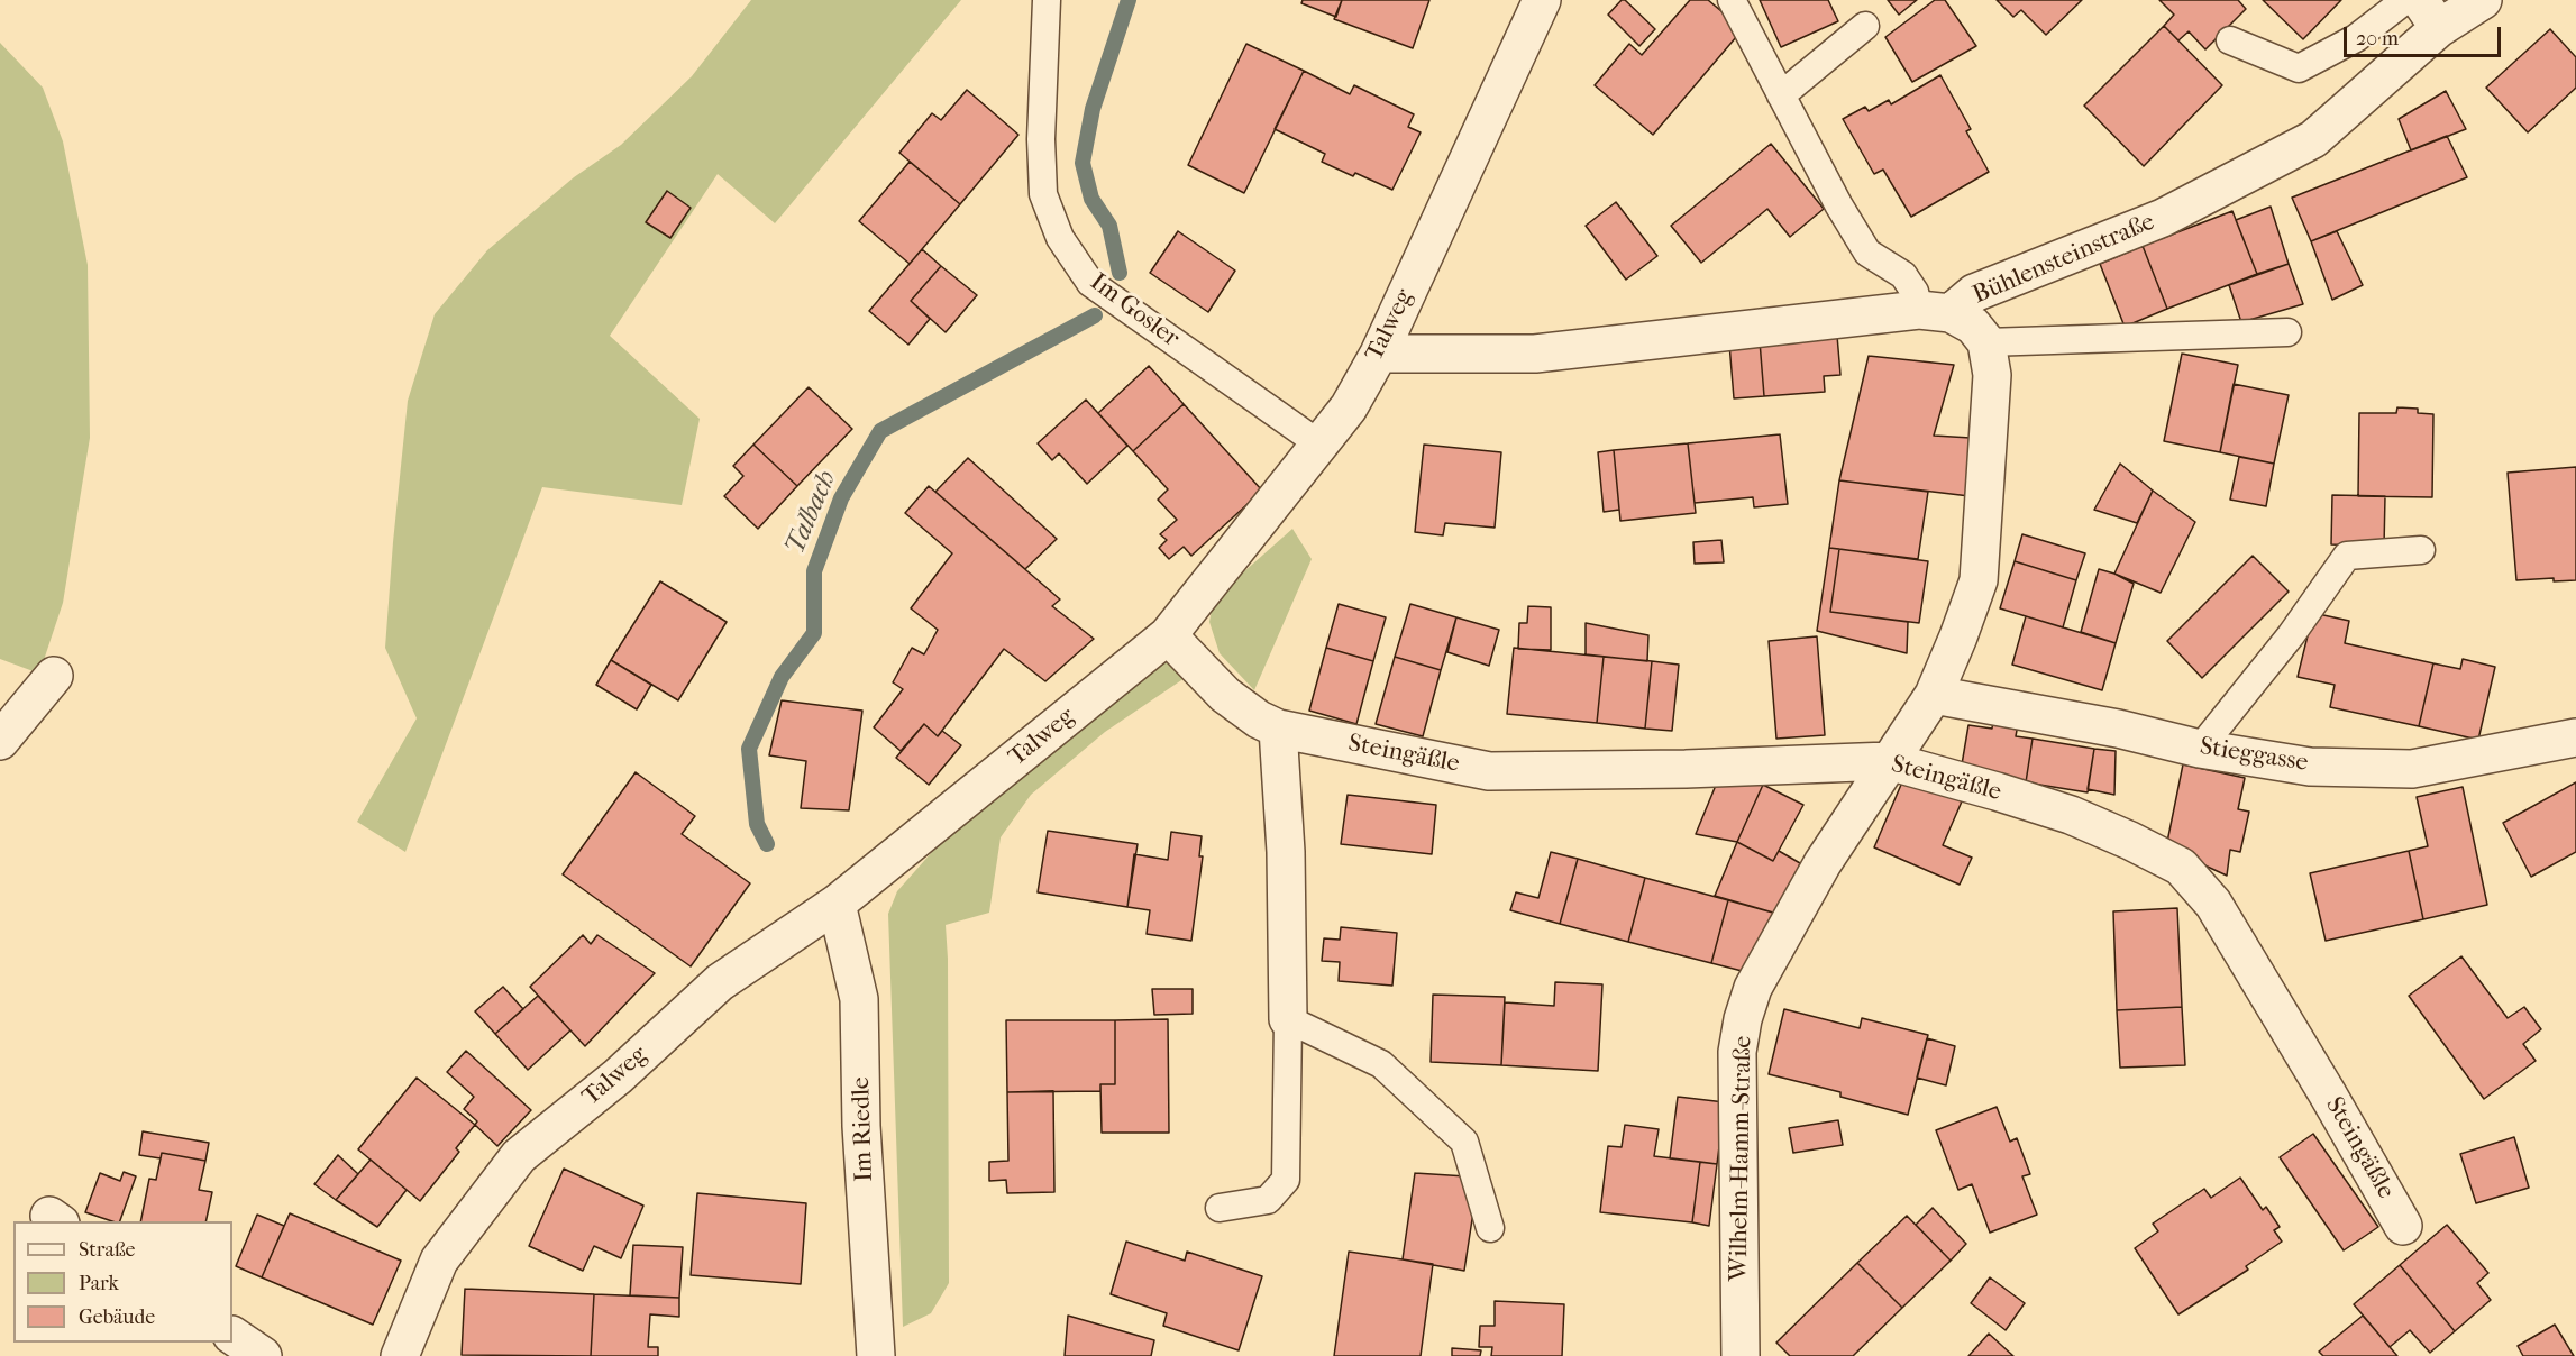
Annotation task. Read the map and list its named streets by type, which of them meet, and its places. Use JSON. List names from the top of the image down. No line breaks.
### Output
{"streets":{"street":["Bühlensteinstraße","Talweg","Steingäßle","Stieggasse","Im Riedle","Wilhelm-Hamm-Straße"],"lane":["Im Gosler"]},"crossings":[["Im Gosler","Talweg"],["Talweg","Steingäßle"],["Talweg","Im Riedle"],["Steingäßle","Wilhelm-Hamm-Straße"],["Stieggasse","Wilhelm-Hamm-Straße"]],"water":["Talbach"],"legend":["Straße","Park","Gebäude"],"scale_bar":"20 m"}
